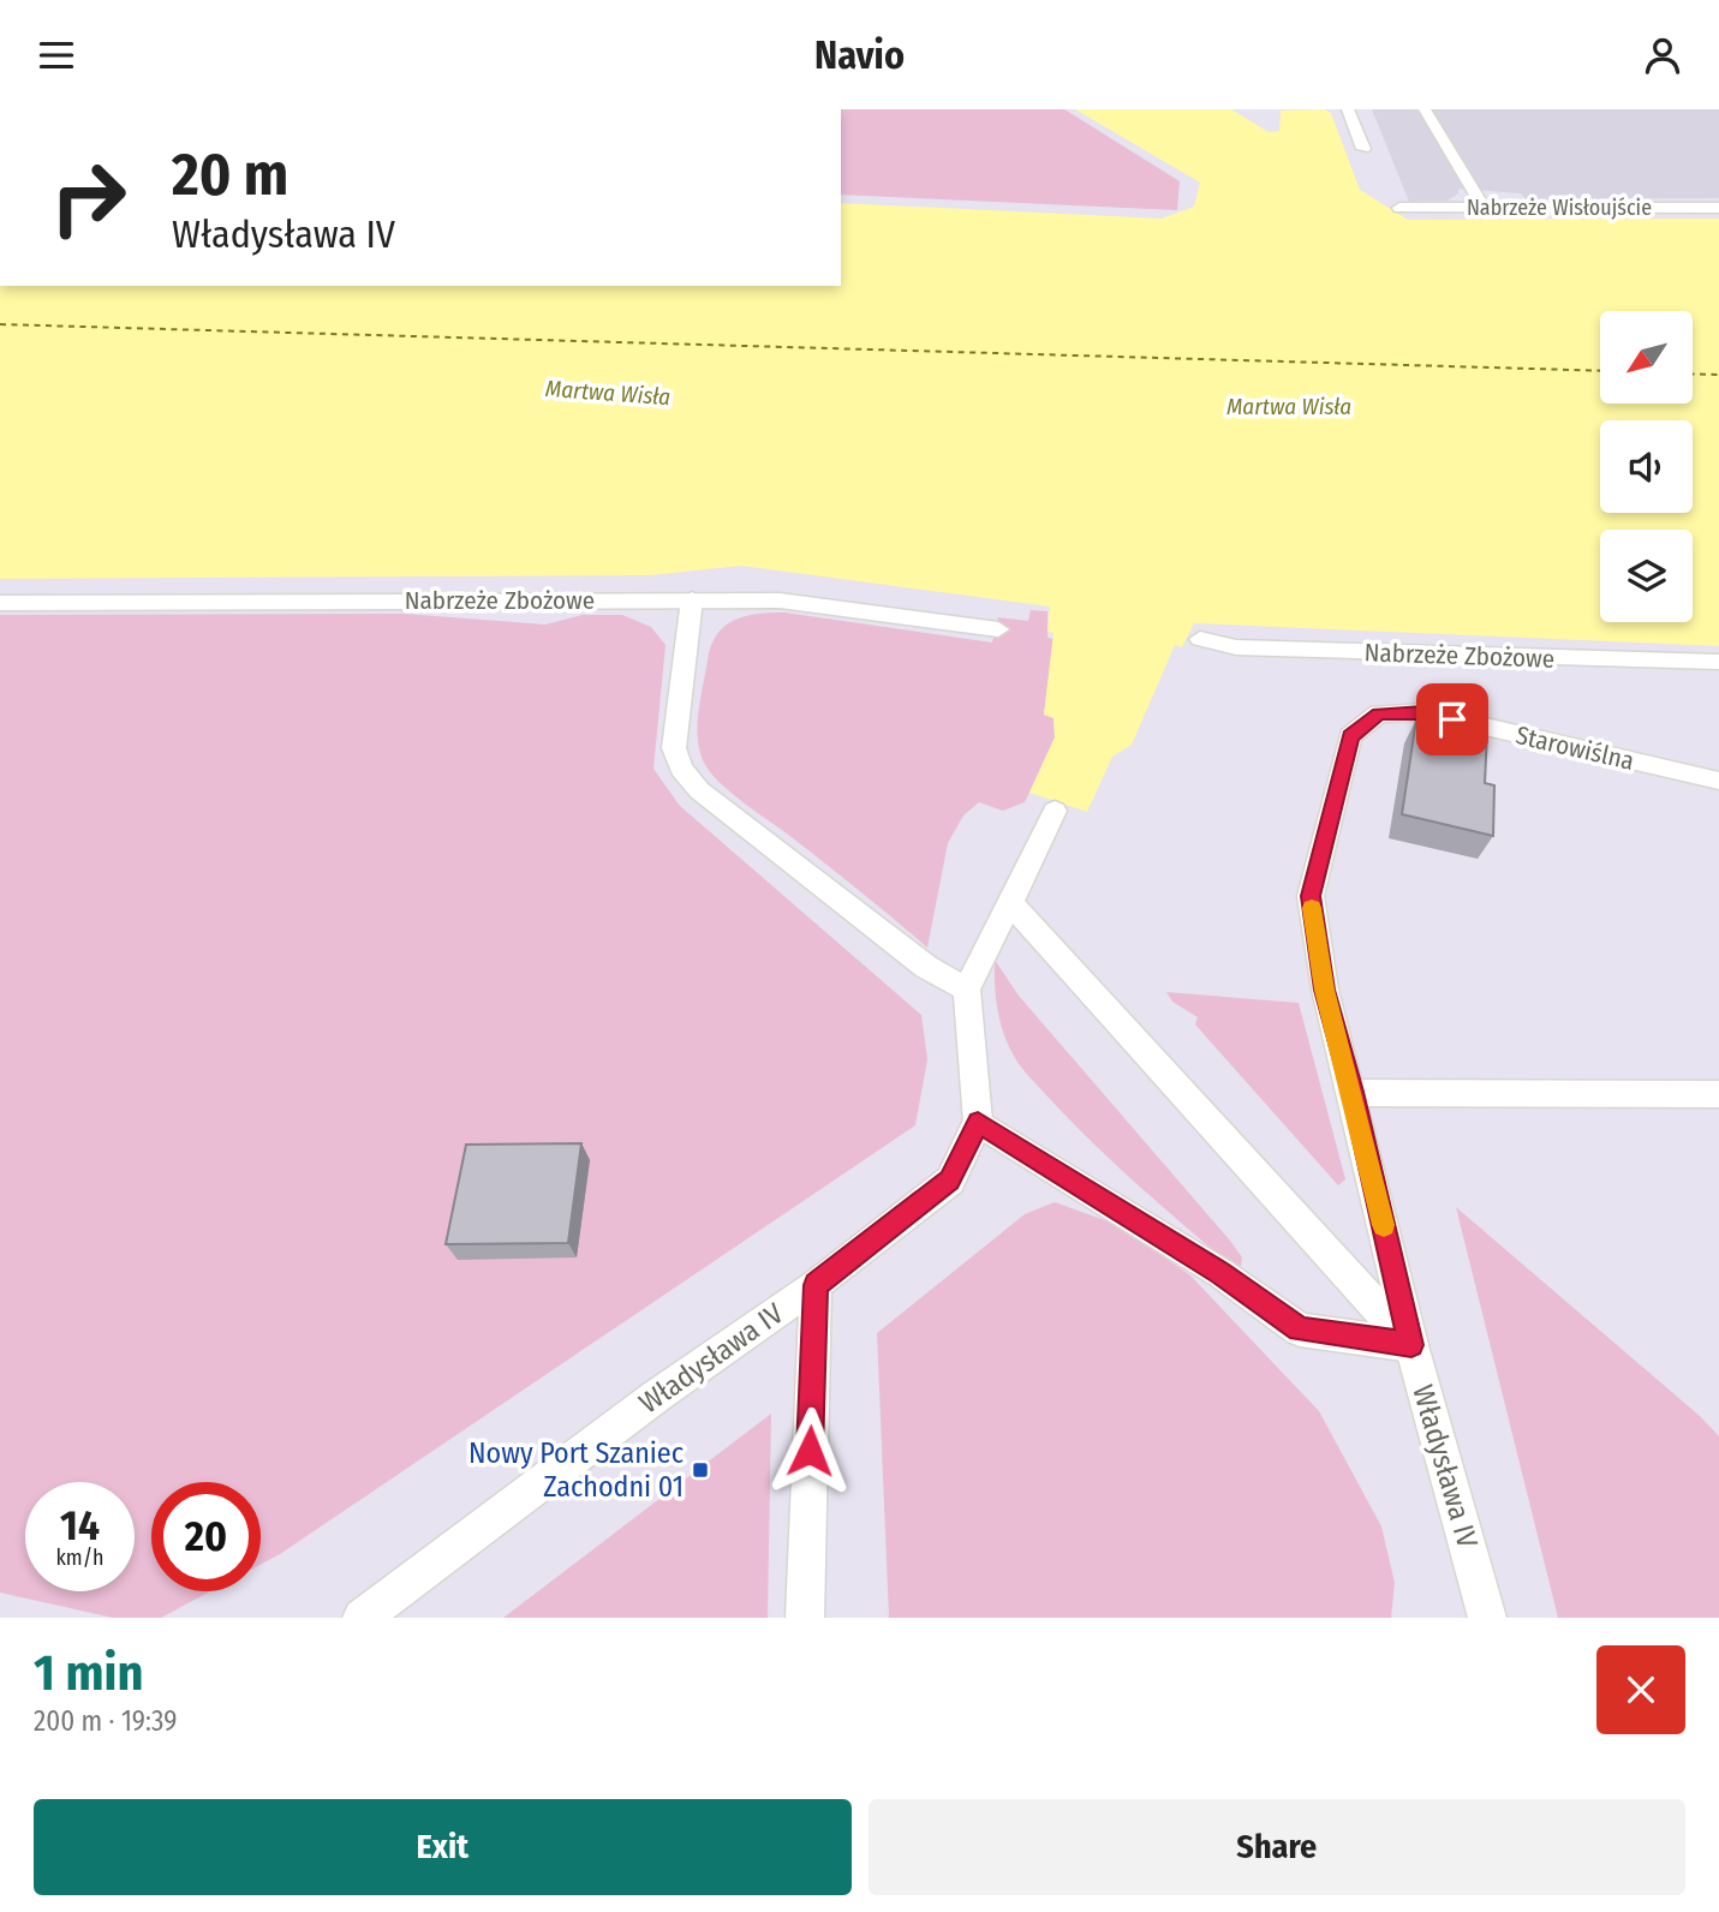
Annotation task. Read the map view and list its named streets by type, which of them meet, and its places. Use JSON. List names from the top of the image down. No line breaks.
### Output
{"streets":{"street":["Nabrzeże Wisłoujście","Nabrzeże Zbożowe","Starowiślna","Władysława IV"]},"crossings":[["Starowiślna","Władysława IV"]],"water":["Martwa Wisła"],"places":{"transit":["Nowy Port Szaniec Zachodni 01"]},"north":"bottom left","page":{"header":"Navio","turn":["20 m","Władysława IV"],"speed":"14 km/h","limit":"20","heading":["1 min","200 m · 19:39"],"buttons":["Exit","Share"]}}
